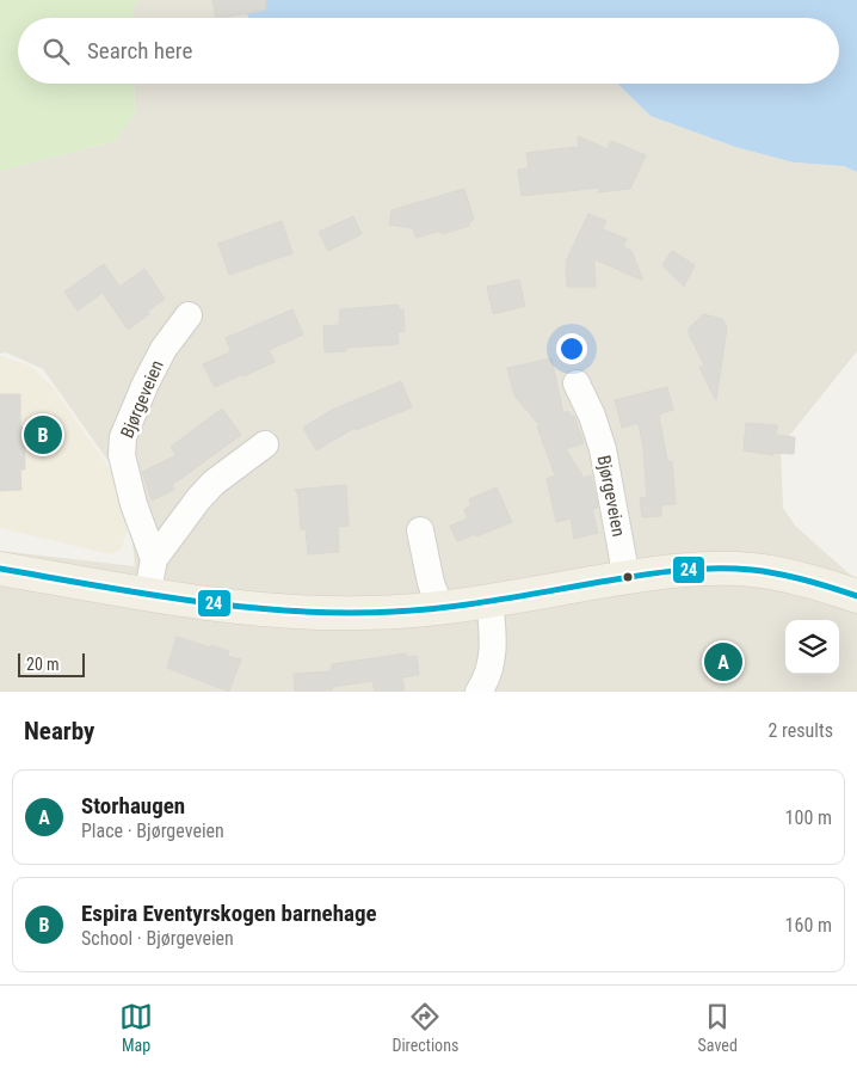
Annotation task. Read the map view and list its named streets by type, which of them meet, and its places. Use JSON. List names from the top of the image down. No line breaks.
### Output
{"streets":{"street":["Bjørgeveien"]},"lines":["transit line 24"],"scale_bar":"20 m","page":{"search":"Search here","pins":["B","A"],"scale":"20 m","heading":["Nearby","2 results"],"list":[{"mark":"A","name":"Storhaugen","note":"Place · Bjørgeveien","value":"100 m"},{"mark":"B","name":"Espira Eventyrskogen barnehage","note":"School · Bjørgeveien","value":"160 m"}],"nav":["Map","Directions","Saved"]}}
